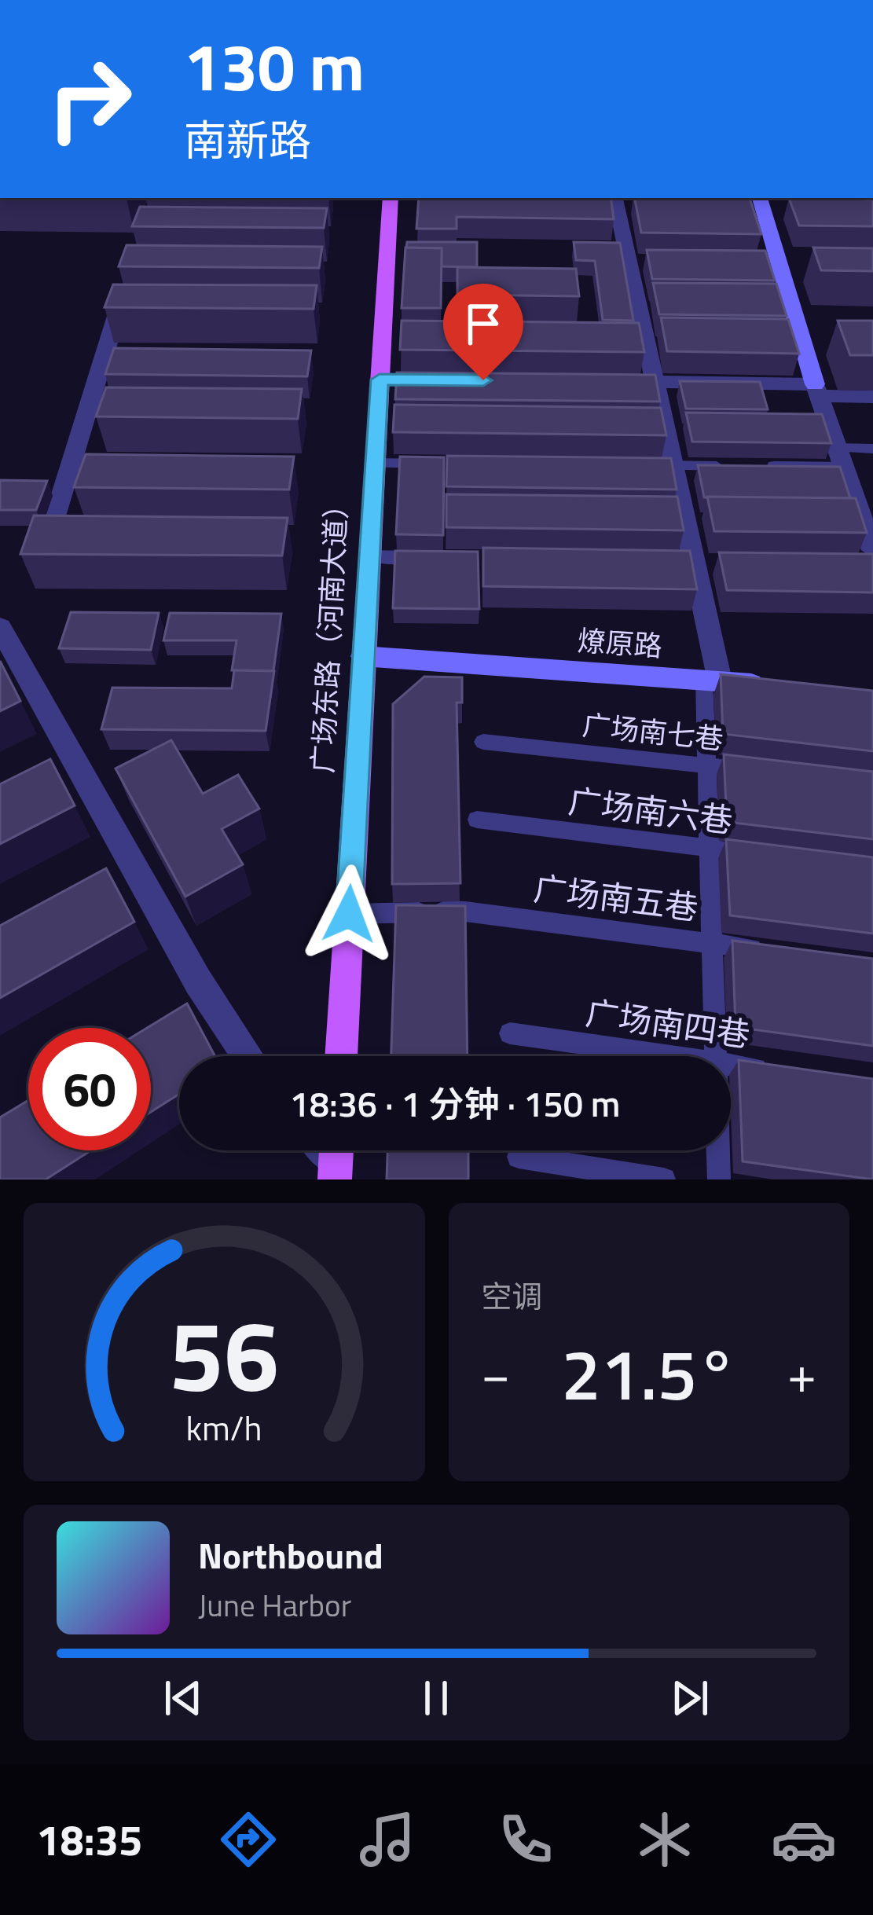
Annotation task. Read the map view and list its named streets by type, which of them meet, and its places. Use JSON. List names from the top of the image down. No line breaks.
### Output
{"streets":{"main road":["广场东路（河南大道）"],"street":["燎原路"],"lane":["广场南七巷","广场南六巷","广场南五巷","广场南四巷"]},"crossings":[["广场东路（河南大道）","燎原路"],["广场东路（河南大道）","广场南五巷"]],"page":{"turn":["130 m","南新路"],"limit":"60","trip":"18:36 · 1 分钟 · 150 m","tile":"空调","heat":["−","21.5°","+"],"song":["Northbound","June Harbor"],"tabs":"18:35","gauge":["56","km/h"]}}
